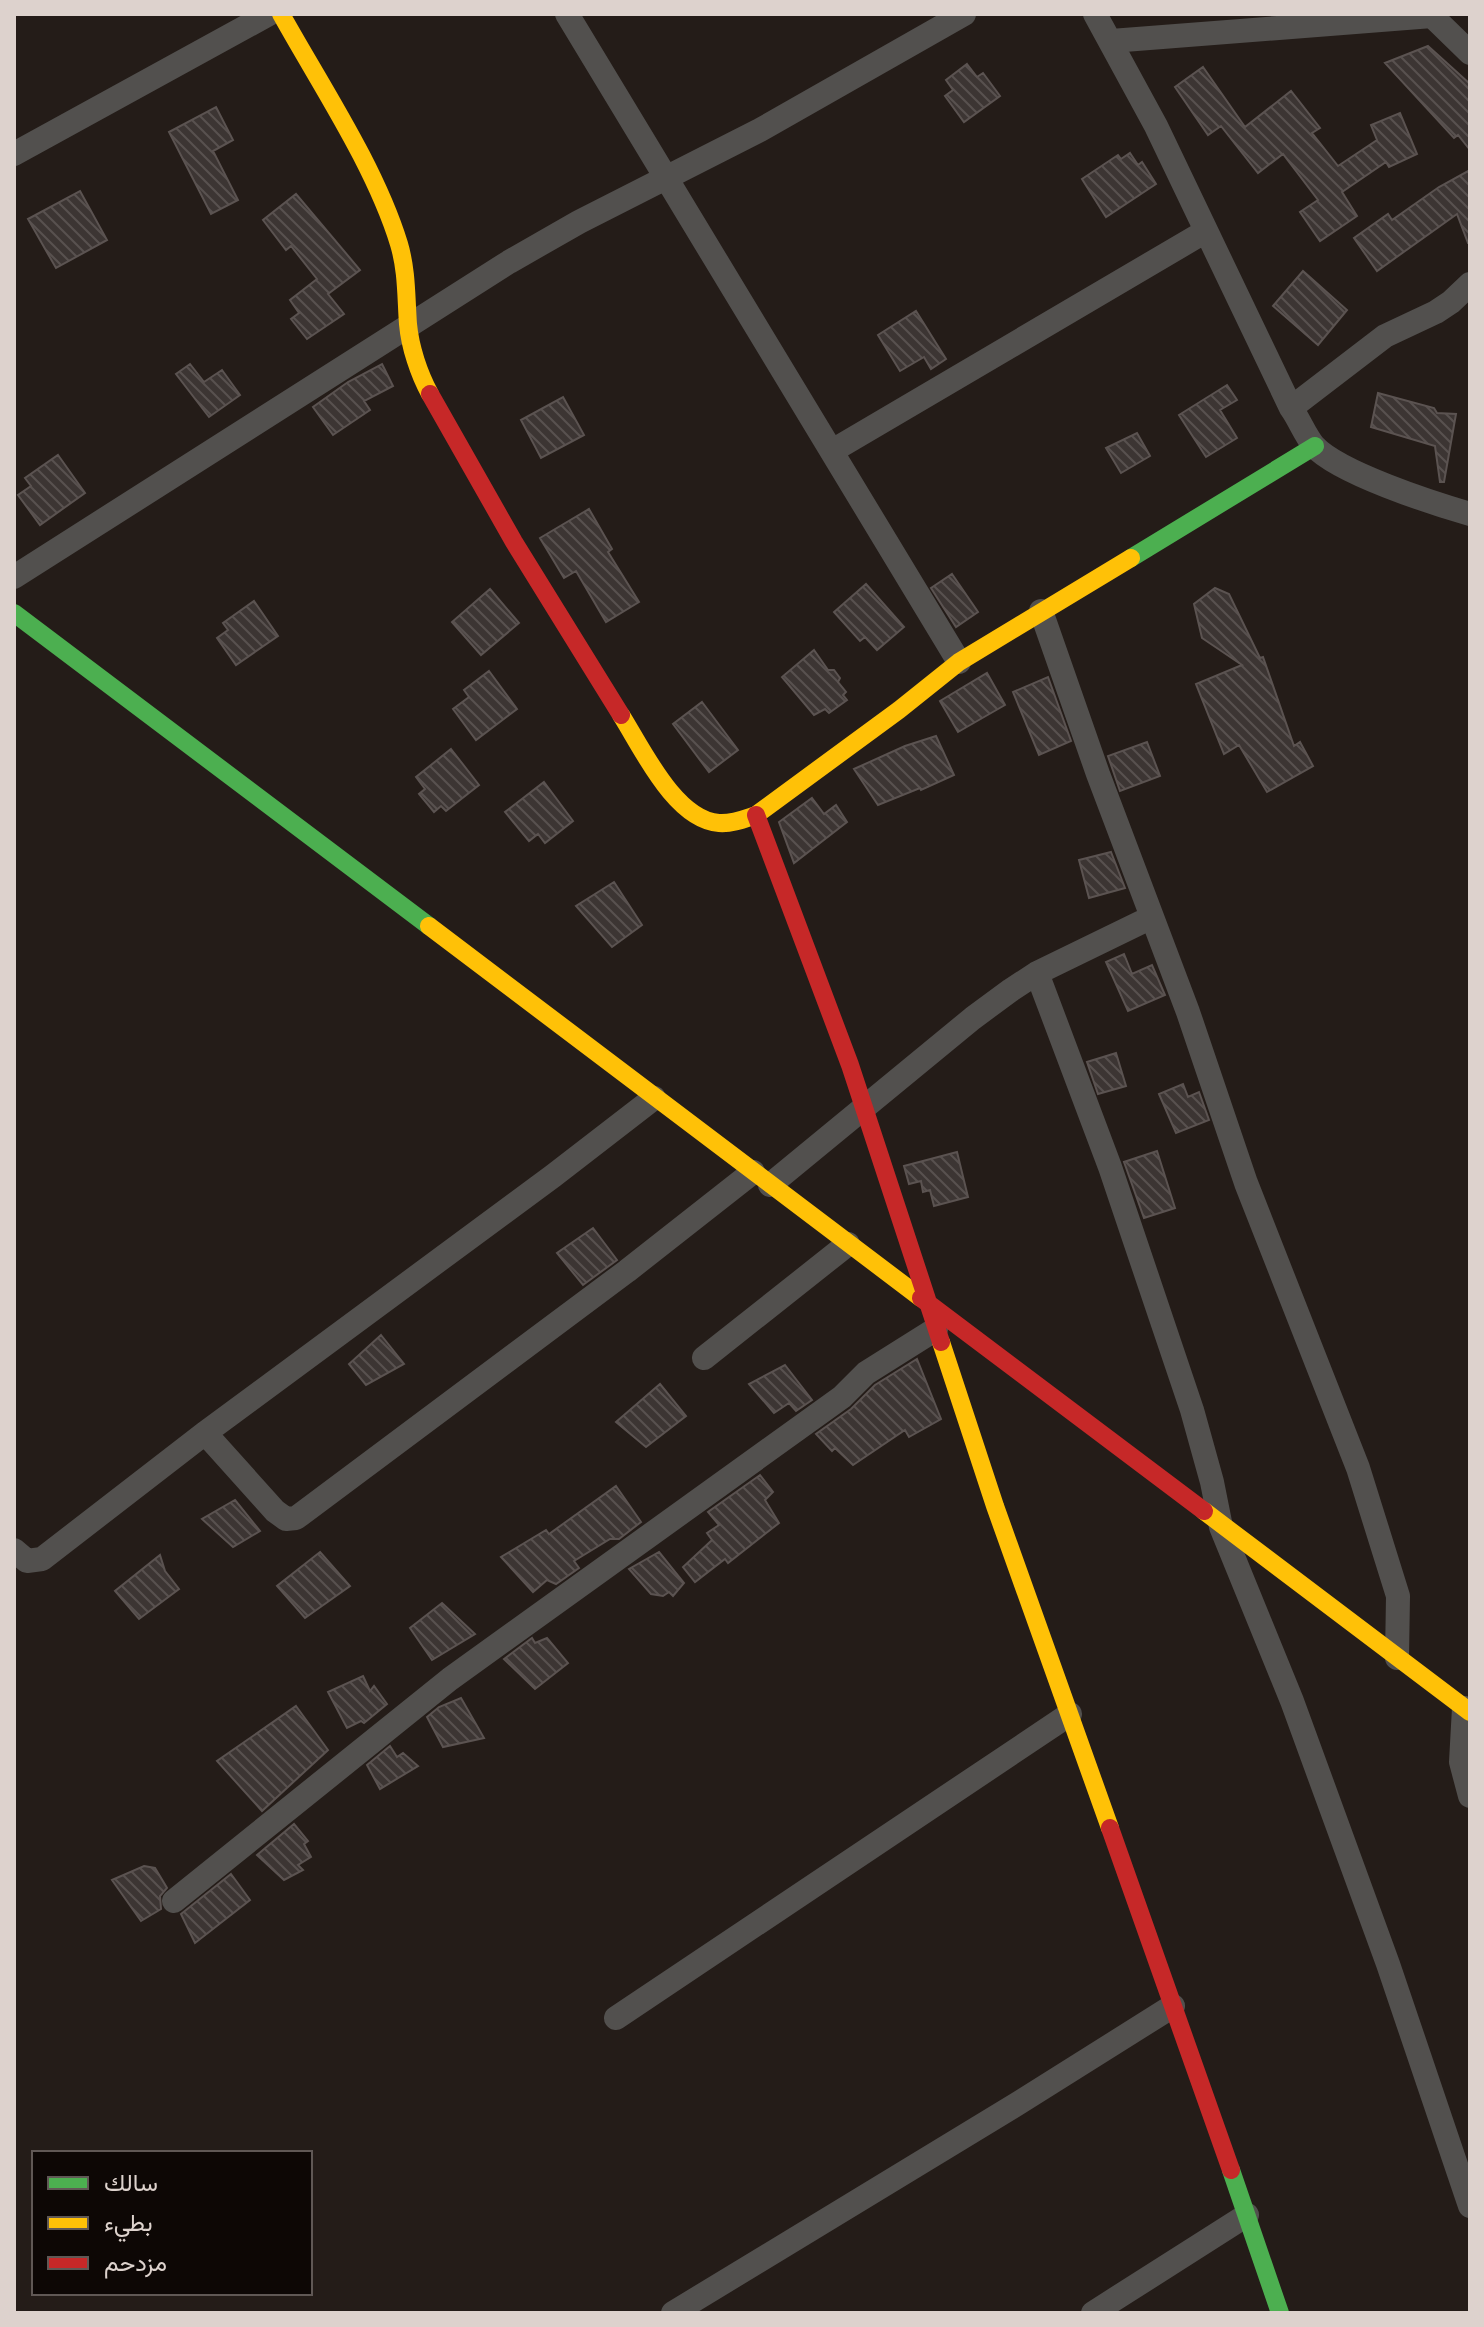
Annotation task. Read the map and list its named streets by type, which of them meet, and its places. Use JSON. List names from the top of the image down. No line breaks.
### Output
{"legend":["سالك","بطيء","مزدحم"]}
